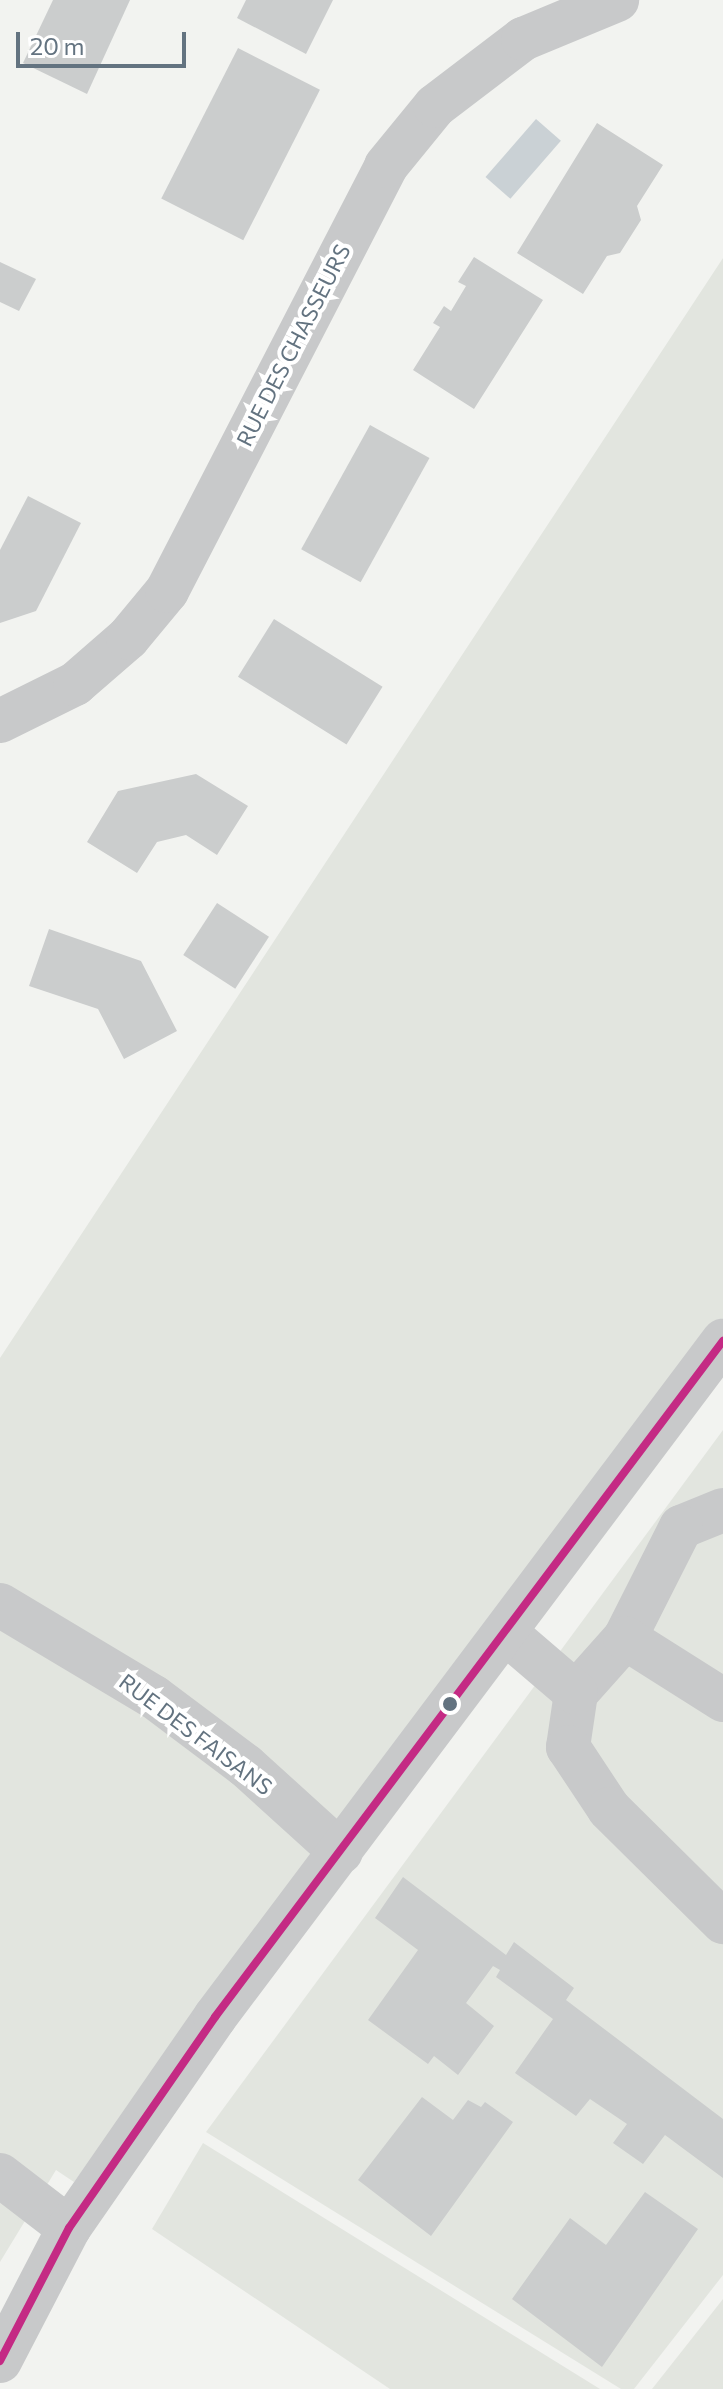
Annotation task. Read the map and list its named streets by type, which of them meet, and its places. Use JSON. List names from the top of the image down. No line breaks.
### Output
{"streets":{"street":["RUE DES CHASSEURS","RUE DES FAISANS"]},"scale_bar":"20 m"}
